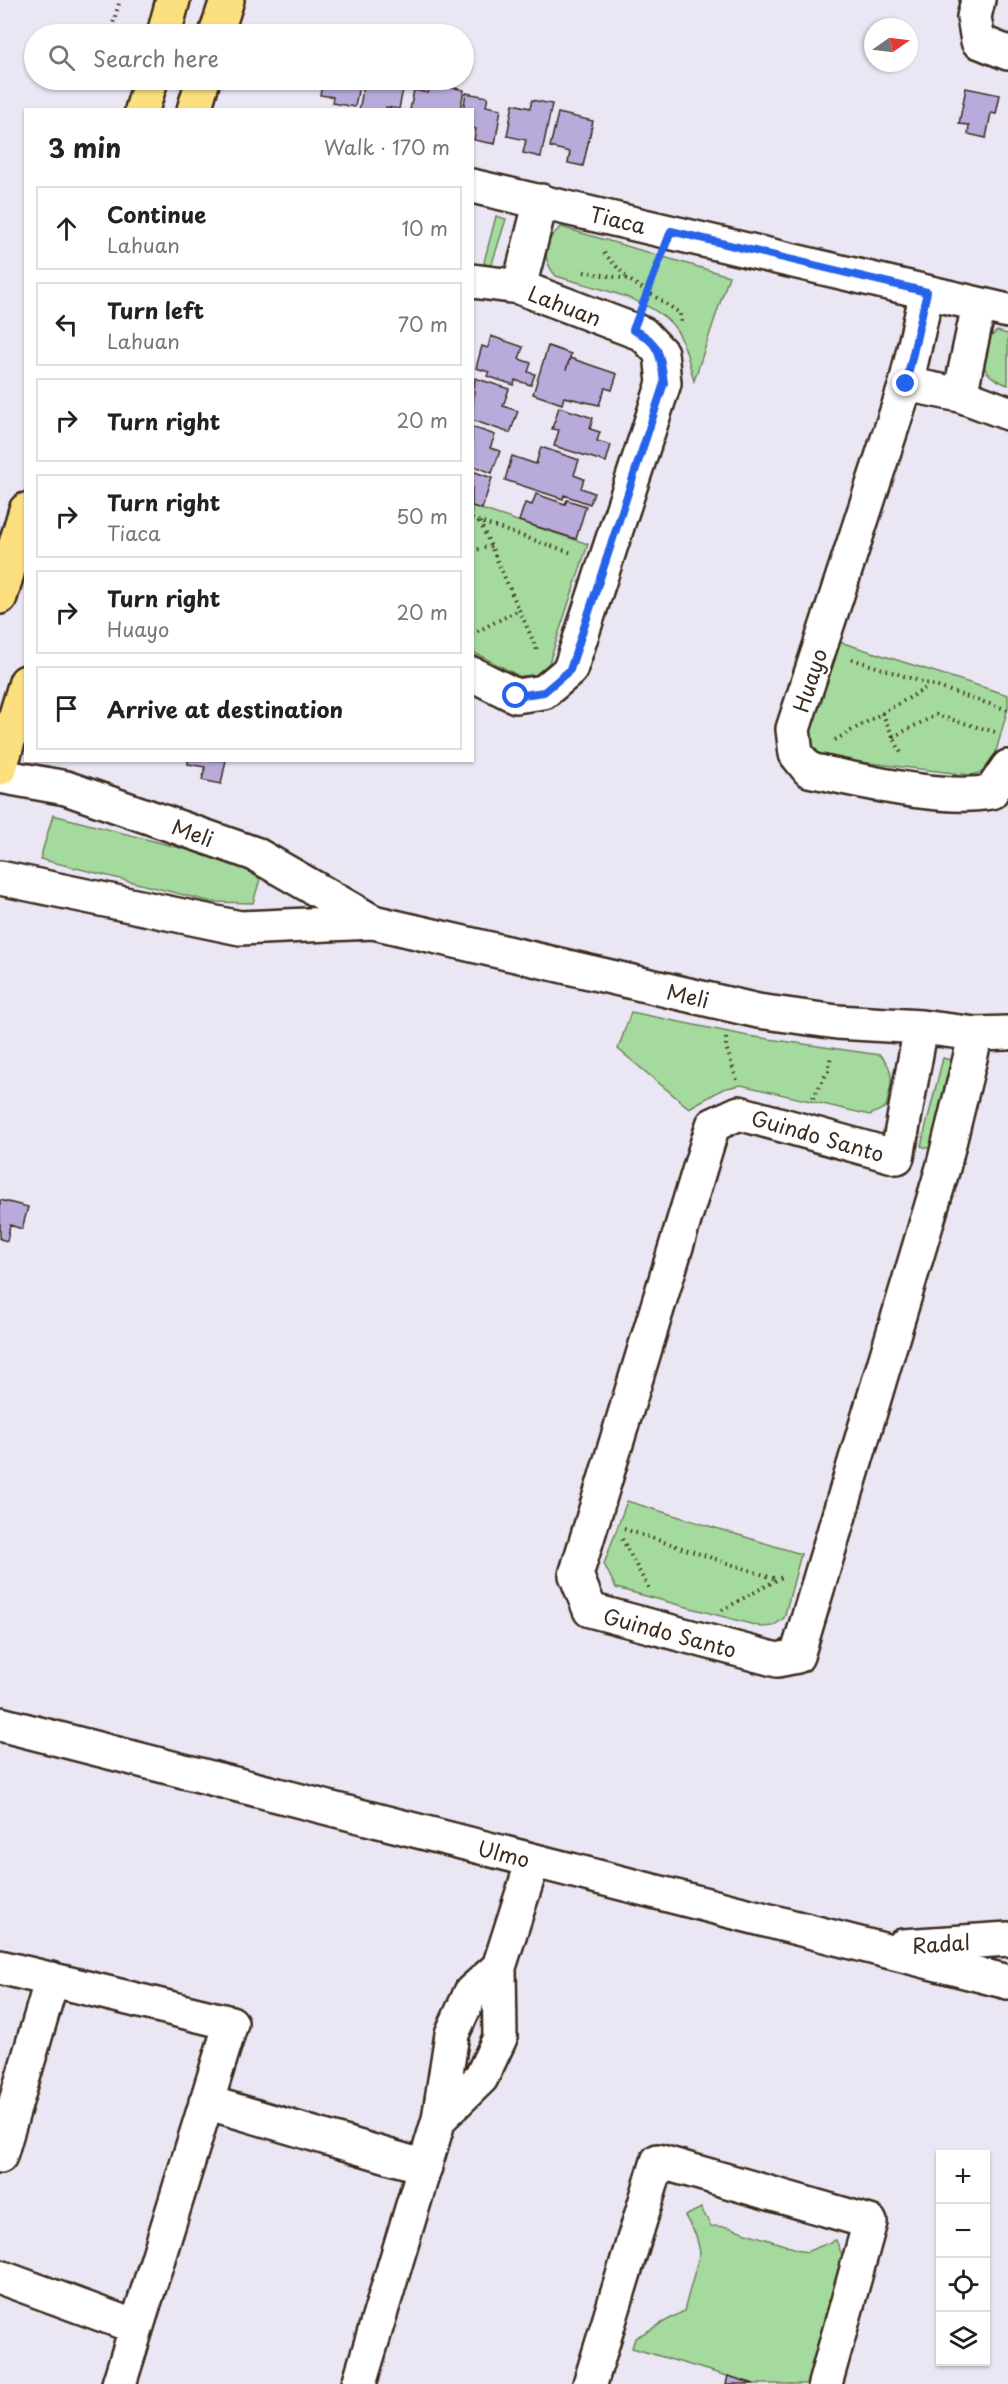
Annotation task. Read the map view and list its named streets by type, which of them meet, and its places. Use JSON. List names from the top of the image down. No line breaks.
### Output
{"streets":{"street":["Tiaca","Lahuan","Huayo","Meli","Guindo Santo","Ulmo","Radal"]},"crossings":[["Tiaca","Lahuan"],["Tiaca","Huayo"],["Meli","Guindo Santo"],["Ulmo","Radal"]],"north":"right","page":{"search":"Search here","heading":["3 min","Walk · 170 m"],"list":[["Continue","Lahuan","10 m"],["Turn left","Lahuan","70 m"],["Turn right","20 m"],["Turn right","Tiaca","50 m"],["Turn right","Huayo","20 m"],"Arrive at destination"],"map_buttons":["+","−"]}}
